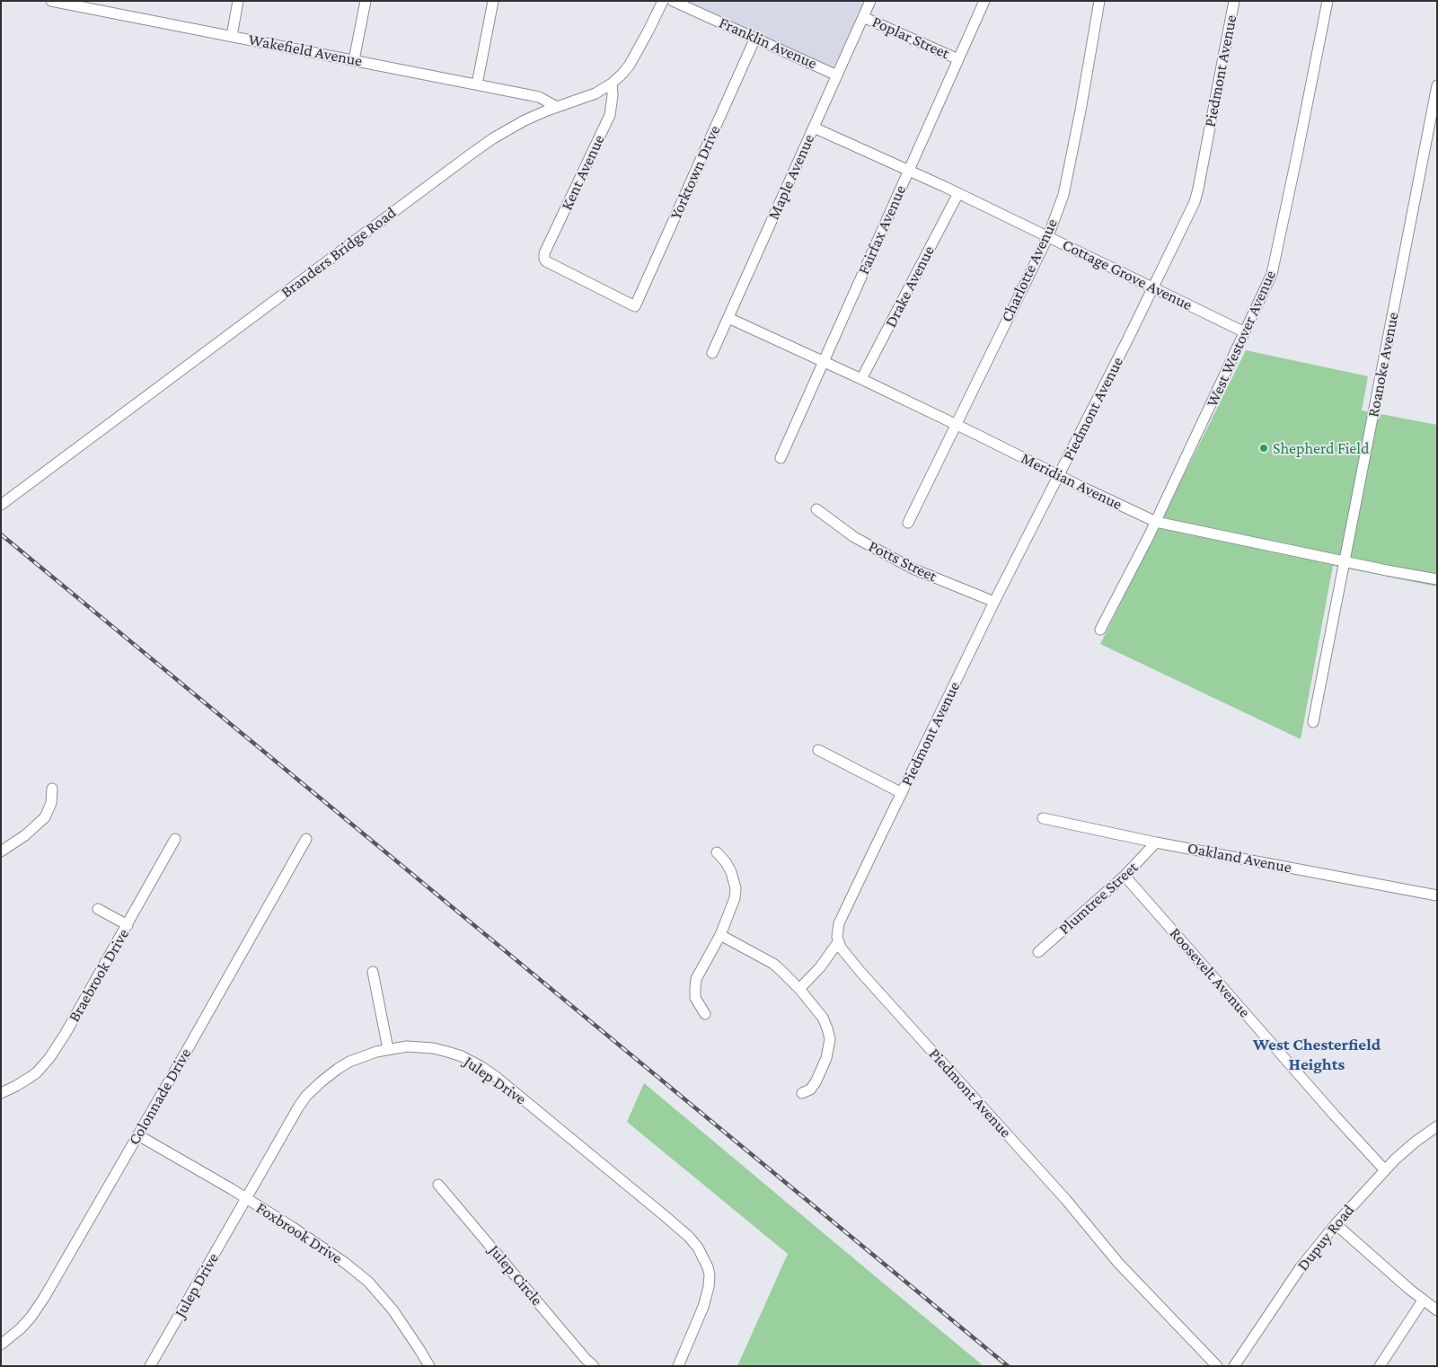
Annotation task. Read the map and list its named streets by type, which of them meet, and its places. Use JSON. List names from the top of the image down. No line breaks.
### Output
{"streets":{"street":["Poplar Street","Franklin Avenue","Wakefield Avenue","Piedmont Avenue","Kent Avenue","Yorktown Drive","Maple Avenue","Fairfax Avenue","Branders Bridge Road","Charlotte Avenue","Cottage Grove Avenue","Drake Avenue","West Westover Avenue","Roanoke Avenue","Meridian Avenue","Potts Street","Oakland Avenue","Plumtree Street","Roosevelt Avenue","Braebrook Drive","Julep Drive","Colonnade Drive","Foxbrook Drive","Dupuy Road","Julep Circle"]},"crossings":[["Poplar Street","Maple Avenue"],["Poplar Street","Fairfax Avenue"],["Franklin Avenue","Yorktown Drive"],["Franklin Avenue","Maple Avenue"],["Wakefield Avenue","Branders Bridge Road"],["Piedmont Avenue","Cottage Grove Avenue"],["Piedmont Avenue","Meridian Avenue"],["Piedmont Avenue","Potts Street"],["Kent Avenue","Yorktown Drive"],["Kent Avenue","Branders Bridge Road"],["Maple Avenue","Cottage Grove Avenue"],["Maple Avenue","Meridian Avenue"],["Fairfax Avenue","Cottage Grove Avenue"],["Fairfax Avenue","Meridian Avenue"],["Charlotte Avenue","Cottage Grove Avenue"],["Charlotte Avenue","Meridian Avenue"],["Cottage Grove Avenue","Drake Avenue"],["Cottage Grove Avenue","West Westover Avenue"],["Drake Avenue","Meridian Avenue"],["West Westover Avenue","Meridian Avenue"],["Roanoke Avenue","Meridian Avenue"],["Oakland Avenue","Plumtree Street"],["Plumtree Street","Roosevelt Avenue"],["Roosevelt Avenue","Dupuy Road"],["Julep Drive","Foxbrook Drive"],["Colonnade Drive","Foxbrook Drive"]],"districts":["West Chesterfield Heights"],"places":["Shepherd Field"]}
